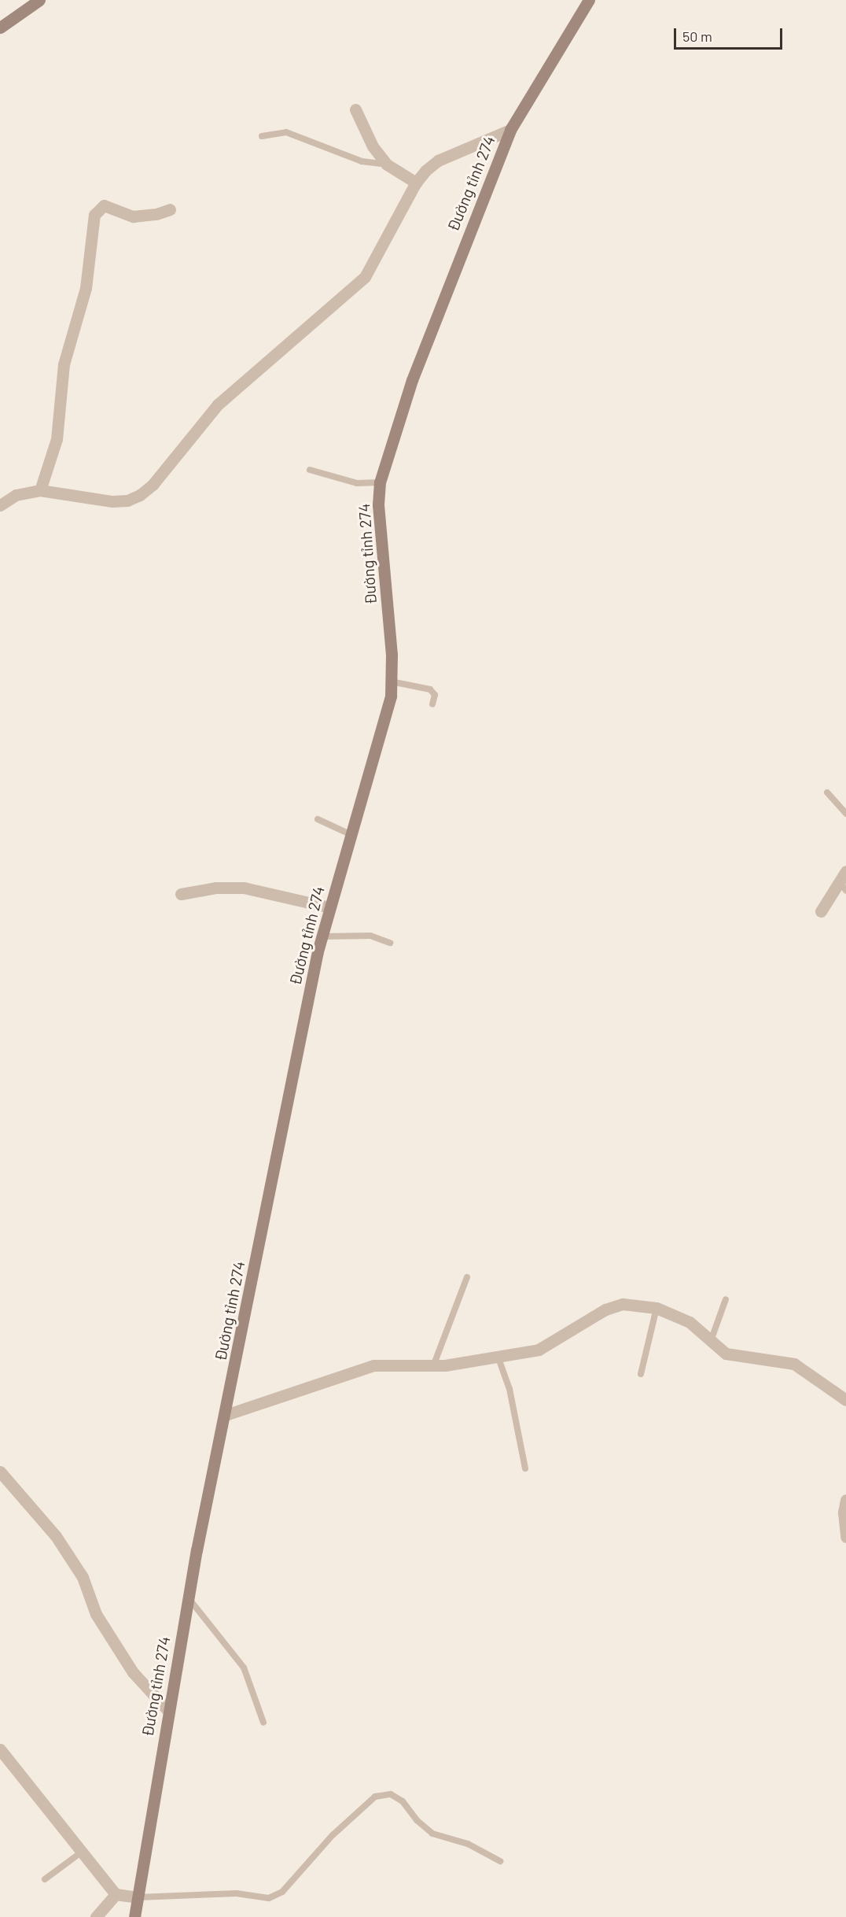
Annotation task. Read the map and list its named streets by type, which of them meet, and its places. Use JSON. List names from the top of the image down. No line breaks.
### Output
{"streets":{"main road":["Đường tỉnh 274"]},"scale_bar":"50 m"}
